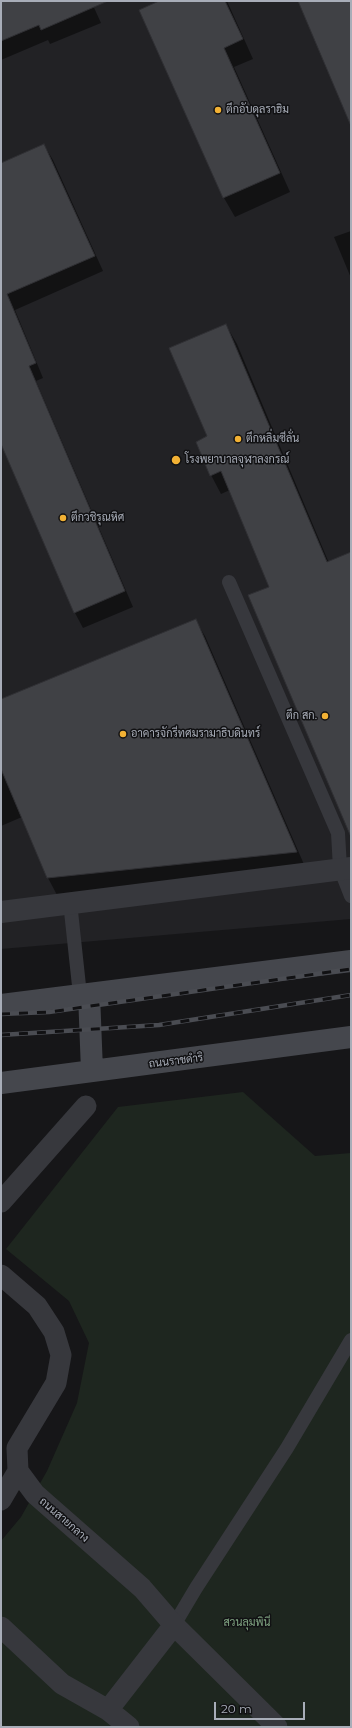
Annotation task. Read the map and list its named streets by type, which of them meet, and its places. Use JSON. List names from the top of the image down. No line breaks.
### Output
{"streets":{"main road":["ถนนราชดำริ"],"street":["ถนนสายกลาง"]},"parks":["สวนลุมพินี"],"places":["ตึกอับดุลราฮิม","ตึกหลิ่มซีลั่น","โรงพยาบาลจุฬาลงกรณ์","ตึกวชิรุณหิศ","ตึก สก.","อาคารจักรีทศมรามาธิบดินทร์"],"scale_bar":"20 m"}
